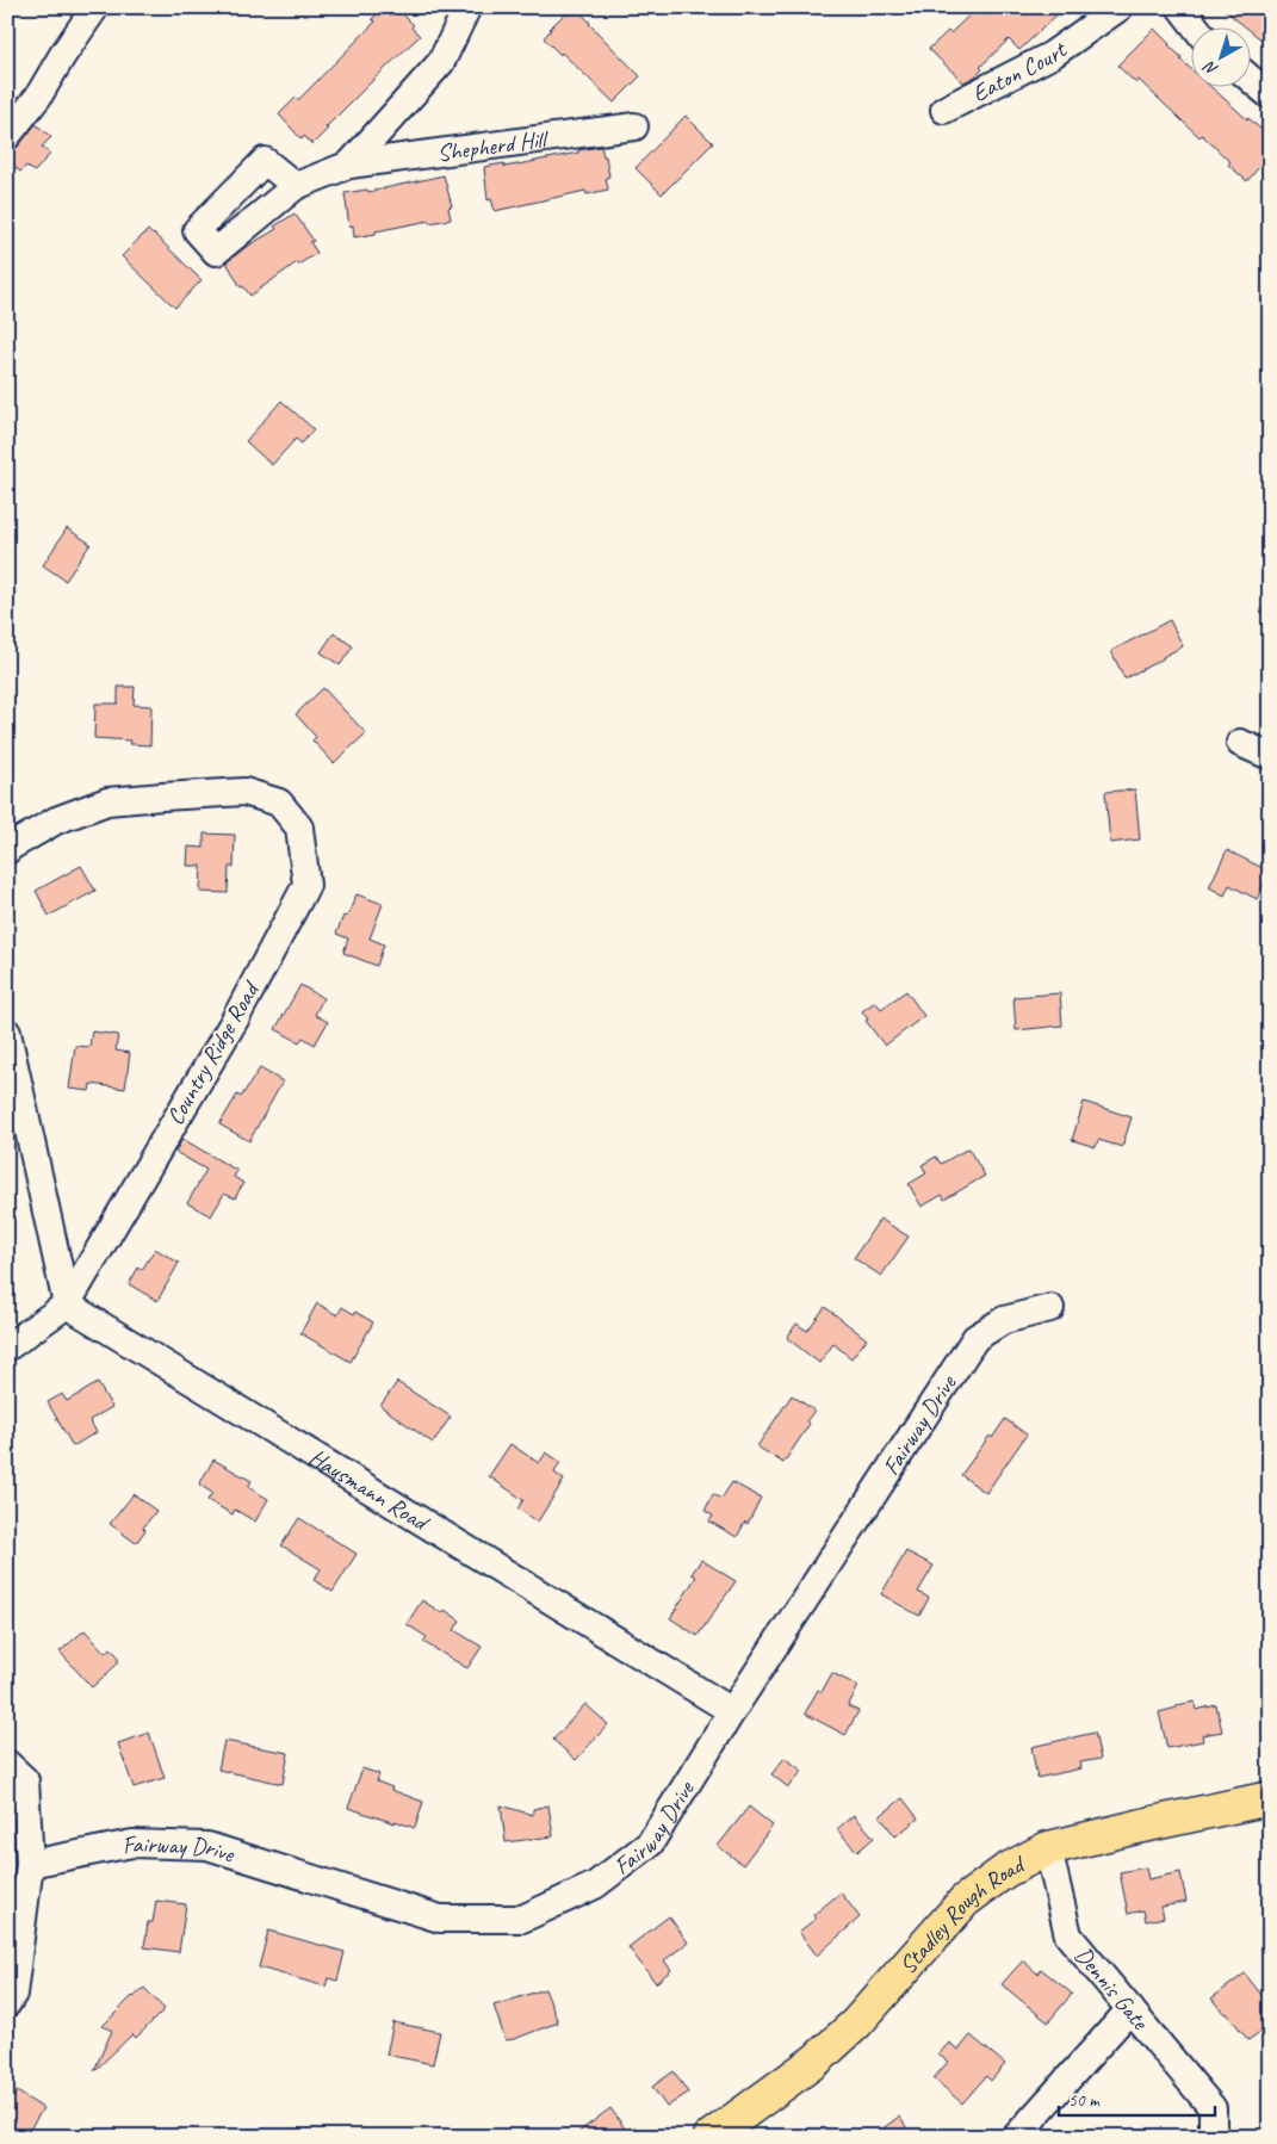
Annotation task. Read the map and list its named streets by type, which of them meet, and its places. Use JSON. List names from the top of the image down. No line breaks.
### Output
{"streets":{"main road":["Stadley Rough Road"],"street":["Eaton Court","Shepherd Hill","Country Ridge Road","Fairway Drive","Hausmann Road","Dennis Gate"]},"crossings":[["Country Ridge Road","Hausmann Road"],["Fairway Drive","Hausmann Road"],["Stadley Rough Road","Dennis Gate"]],"scale_bar":"50 m","north":"bottom left"}
